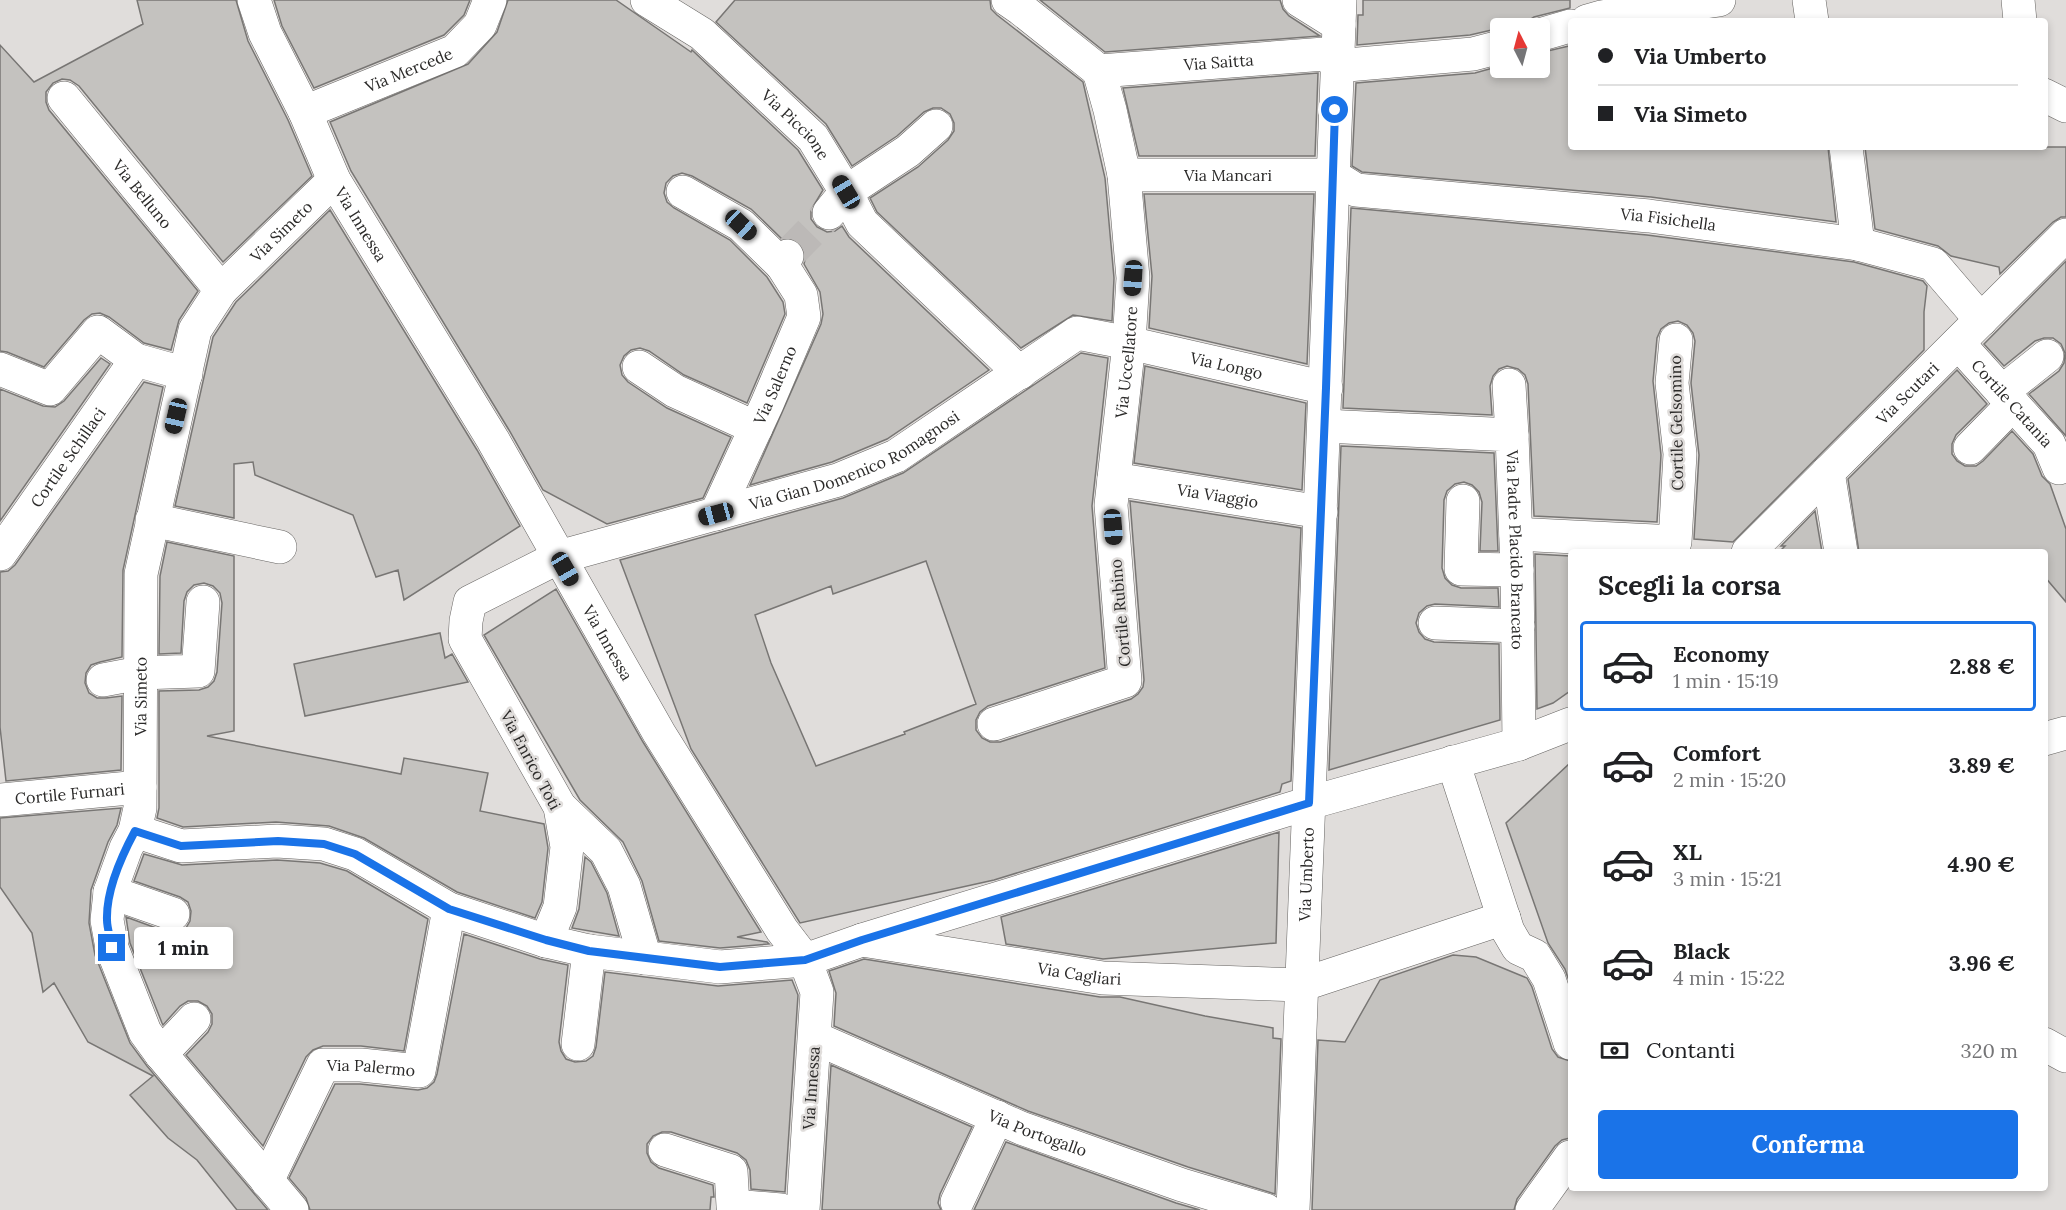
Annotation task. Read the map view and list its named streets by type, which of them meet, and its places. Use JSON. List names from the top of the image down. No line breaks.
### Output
{"streets":{"street":["Via Saitta","Via Mercede","Via Piccione","Via Mancari","Via Belluno","Via Fisichella","Via Innessa","Via Simeto","Via Uccellatore","Via Longo","Via Salerno","Via Scutari","Cortile Catania","Cortile Gelsomino","Cortile Schillaci","Via Gian Domenico Romagnosi","Via Viaggio","Via Padre Placido Brancato","Cortile Rubino","Via Enrico Toti","Cortile Furnari","Via Umberto","Via Cagliari","Via Palermo","Via Portogallo"]},"crossings":[["Via Saitta","Via Uccellatore"],["Via Saitta","Via Umberto"],["Via Mercede","Via Innessa"],["Via Piccione","Via Gian Domenico Romagnosi"],["Via Mancari","Via Fisichella"],["Via Mancari","Via Uccellatore"],["Via Mancari","Via Umberto"],["Via Belluno","Via Simeto"],["Via Fisichella","Via Scutari"],["Via Fisichella","Via Umberto"],["Via Innessa","Via Simeto"],["Via Innessa","Via Gian Domenico Romagnosi"],["Via Innessa","Via Portogallo"],["Via Simeto","Cortile Furnari"],["Via Simeto","Via Palermo"],["Via Uccellatore","Via Longo"],["Via Uccellatore","Via Gian Domenico Romagnosi"],["Via Uccellatore","Via Viaggio"],["Via Uccellatore","Cortile Rubino"],["Via Longo","Via Gian Domenico Romagnosi"],["Via Longo","Via Umberto"],["Via Salerno","Via Gian Domenico Romagnosi"],["Via Scutari","Cortile Catania"],["Cortile Gelsomino","Via Padre Placido Brancato"],["Via Gian Domenico Romagnosi","Via Enrico Toti"],["Via Viaggio","Cortile Rubino"],["Via Viaggio","Via Umberto"],["Via Padre Placido Brancato","Via Umberto"],["Via Umberto","Via Cagliari"]],"north":"top","page":{"banner":["Via Umberto","Via Simeto"],"heading":"Scegli la corsa","list":[{"name":"Economy","note":"1 min · 15:19","value":"2.88 €"},{"name":"Comfort","note":"2 min · 15:20","value":"3.89 €"},{"name":"XL","note":"3 min · 15:21","value":"4.90 €"},{"name":"Black","note":"4 min · 15:22","value":"3.96 €"}],"bubble":"1 min","pay":["Contanti","320 m"],"buttons":"Conferma"}}
